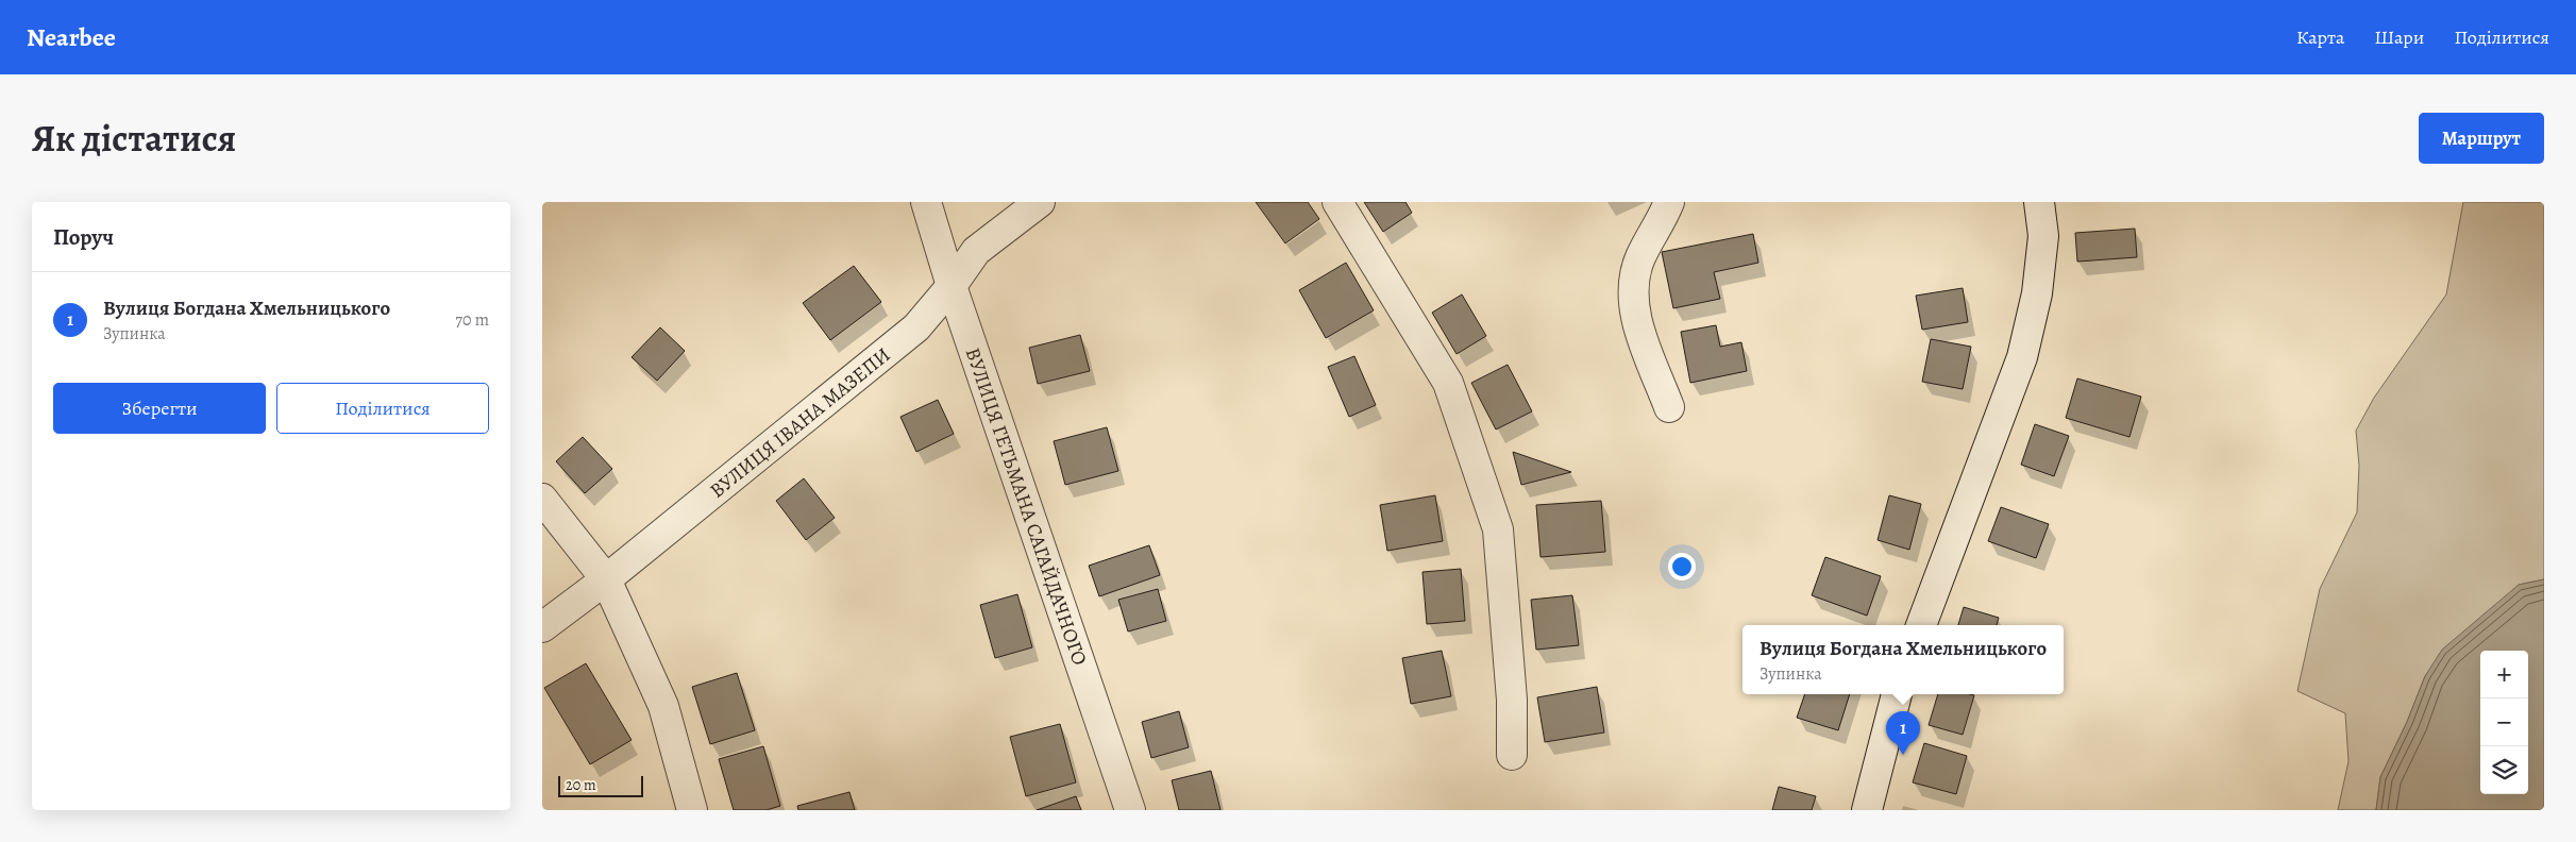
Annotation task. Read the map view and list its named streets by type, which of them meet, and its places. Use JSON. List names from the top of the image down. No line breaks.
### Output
{"streets":{"street":["ВУЛИЦЯ ІВАНА МАЗЕПИ","ВУЛИЦЯ ГЕТЬМАНА САГАЙДАЧНОГО"]},"crossings":[["ВУЛИЦЯ ІВАНА МАЗЕПИ","ВУЛИЦЯ ГЕТЬМАНА САГАЙДАЧНОГО"]],"scale_bar":"20 m","page":{"header":"Nearbee","nav":["Карта","Шари","Поділитися"],"title":"Як дістатися","buttons":["Маршрут",["Зберегти","Поділитися"]],"heading":"Поруч","list":[{"mark":"1","name":"Вулиця Богдана Хмельницького","note":"Зупинка","value":"70 m"}],"popup":["Вулиця Богдана Хмельницького","Зупинка"],"map_buttons":["+","−"],"pins":"1","scale":"20 m"}}
